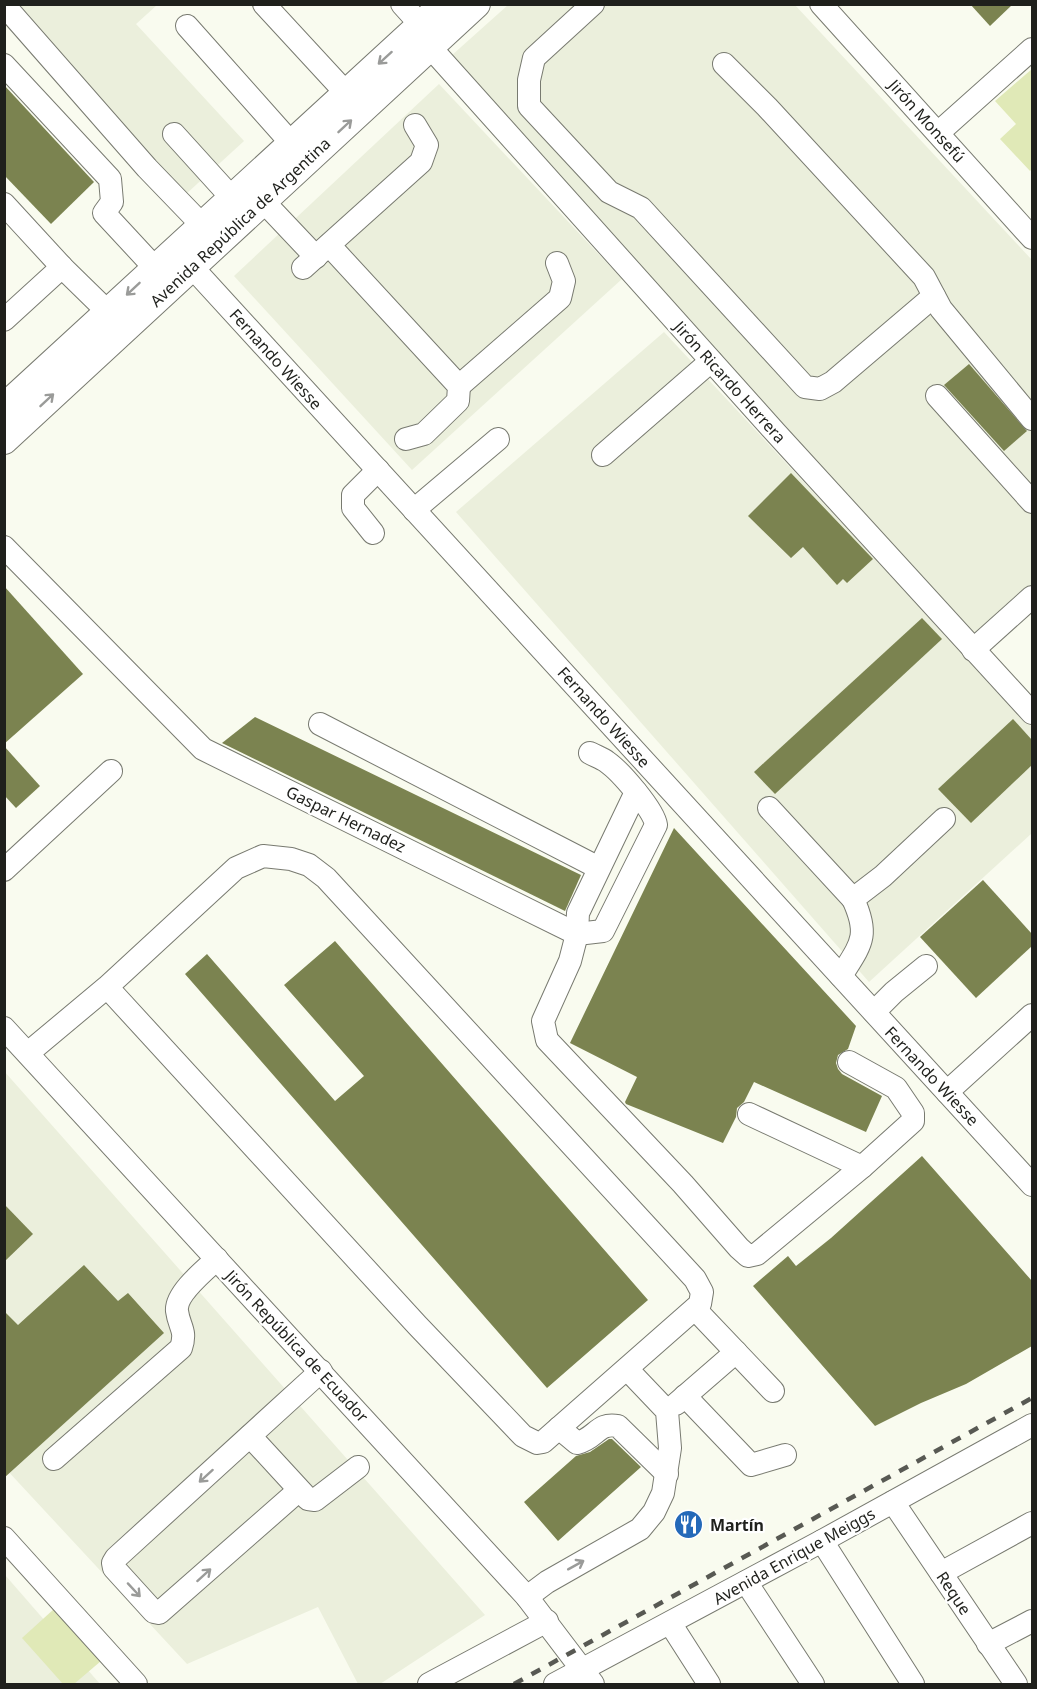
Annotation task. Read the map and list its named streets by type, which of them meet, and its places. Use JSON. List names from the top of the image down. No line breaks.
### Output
{"streets":{"main road":["Avenida República de Argentina"],"street":["Jirón Monsefú","Fernando Wiesse","Jirón Ricardo Herrera","Gaspar Hernadez","Jirón República de Ecuador","Avenida Enrique Meiggs","Reque"]},"crossings":[["Avenida República de Argentina","Fernando Wiesse"],["Avenida República de Argentina","Jirón Ricardo Herrera"],["Jirón República de Ecuador","Avenida Enrique Meiggs"],["Avenida Enrique Meiggs","Reque"]],"places":{"restaurant":["Martín"]}}
